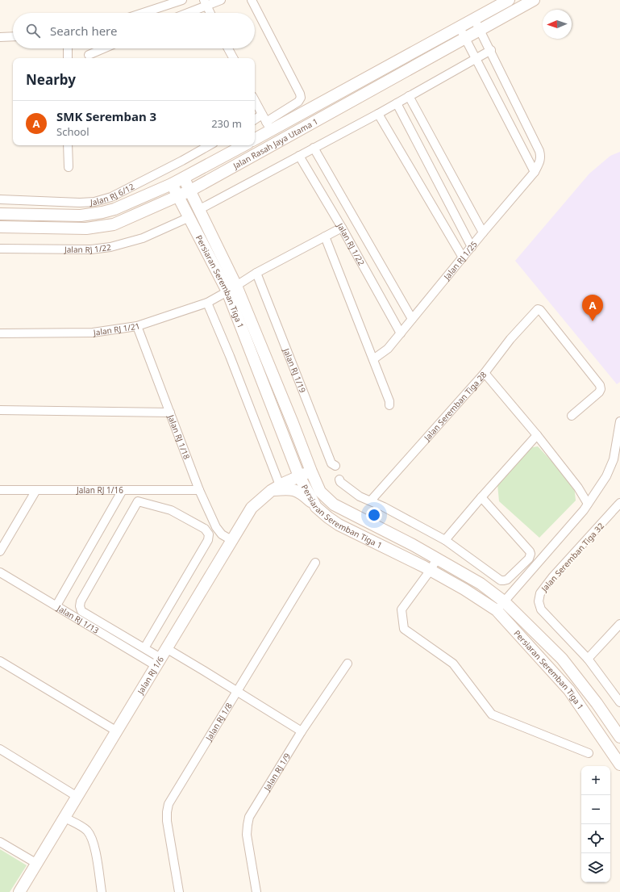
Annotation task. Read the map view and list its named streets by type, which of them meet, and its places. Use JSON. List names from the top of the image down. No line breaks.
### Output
{"streets":{"main road":["Jalan Rasah Jaya Utama 1","Persiaran Seremban Tiga 1","Jalan RJ 1/6"],"street":["Jalan RJ 6/12","Jalan RJ 1/22","Jalan RJ 1/25","Jalan RJ 1/21","Jalan RJ 1/19","Jalan Seremban Tiga 28","Jalan RJ 1/18","Jalan RJ 1/16","Jalan Seremban Tiga 32","Jalan RJ 1/13","Jalan RJ 1/8","Jalan RJ 1/9"]},"crossings":[["Jalan Rasah Jaya Utama 1","Persiaran Seremban Tiga 1"],["Jalan RJ 1/22","Jalan RJ 1/25"],["Jalan RJ 1/22","Persiaran Seremban Tiga 1"],["Jalan RJ 1/22","Jalan RJ 1/21"],["Persiaran Seremban Tiga 1","Jalan RJ 1/21"],["Persiaran Seremban Tiga 1","Jalan RJ 1/6"],["Jalan RJ 1/21","Jalan RJ 1/19"],["Jalan RJ 1/21","Jalan RJ 1/18"],["Jalan RJ 1/18","Jalan RJ 1/16"],["Jalan RJ 1/18","Jalan RJ 1/6"],["Jalan RJ 1/13","Jalan RJ 1/6"]],"north":"left","page":{"search":"Search here","heading":"Nearby","list":[{"mark":"A","name":"SMK Seremban 3","note":"School","value":"230 m"}],"pins":"A","map_buttons":["+","−"]}}
